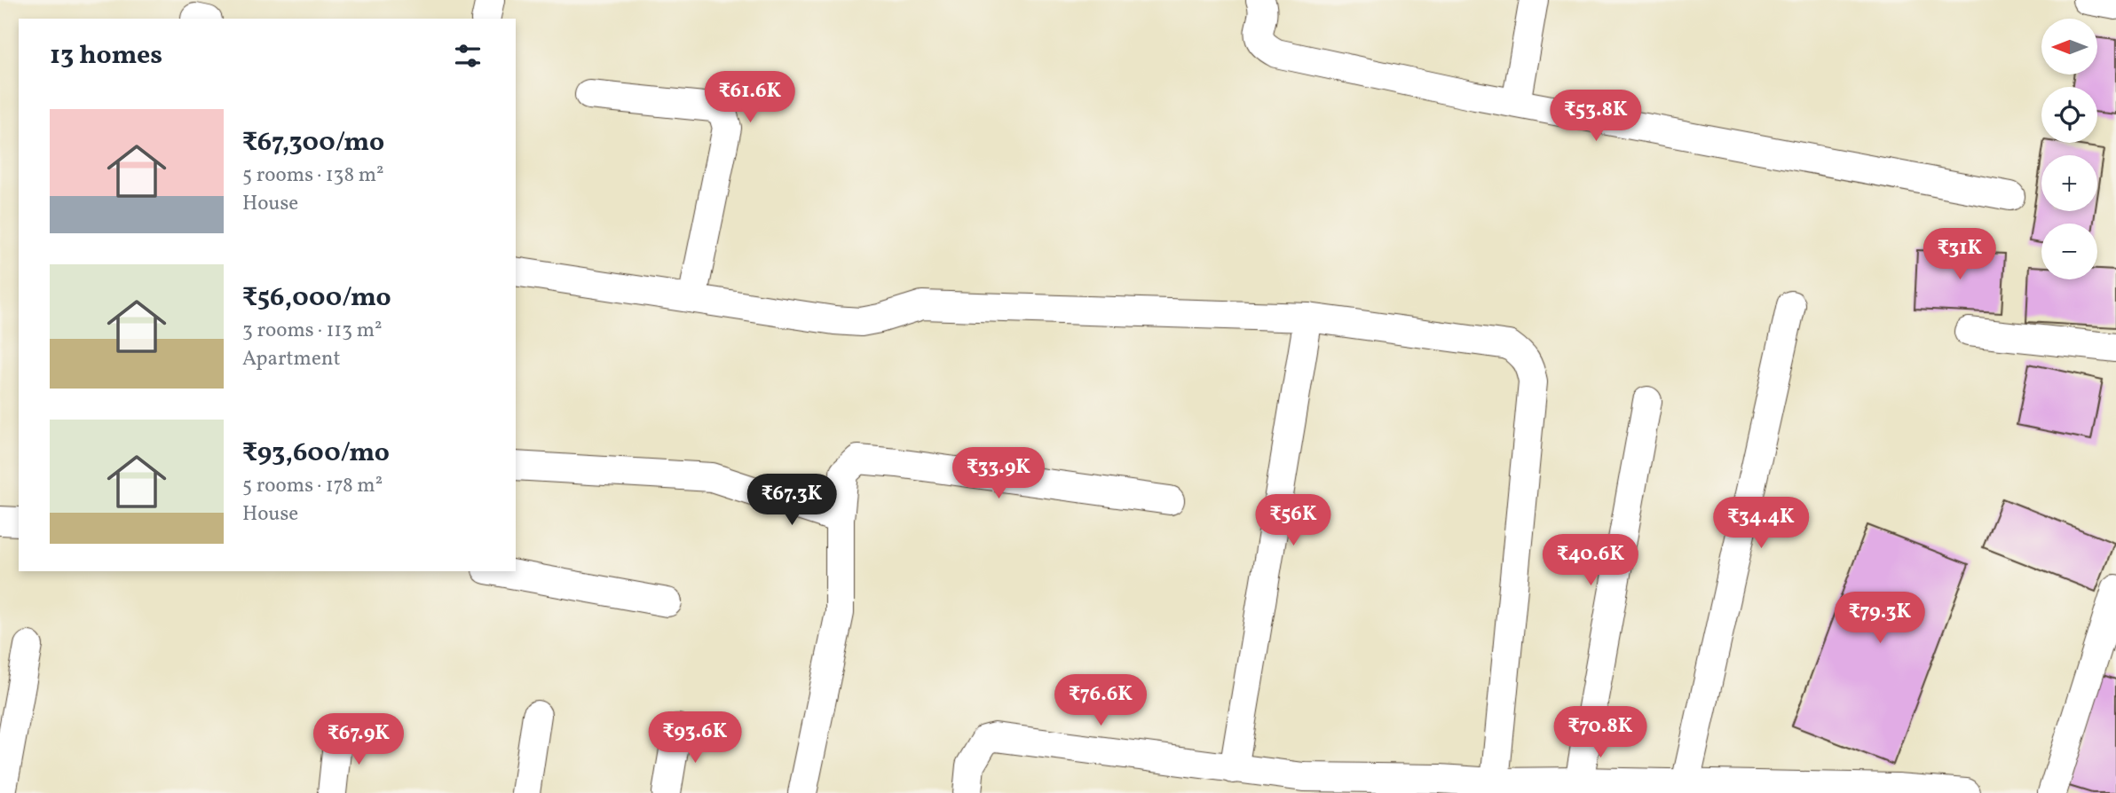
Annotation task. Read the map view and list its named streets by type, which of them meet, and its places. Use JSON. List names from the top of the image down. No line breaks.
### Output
{"north":"left","page":{"map_buttons":["+","−"],"heading":"13 homes","price":["₹61.6K","₹53.8K","₹31K","₹33.9K","₹67.3K","₹56K","₹34.4K","₹40.6K","₹79.3K","₹76.6K","₹70.8K","₹93.6K","₹67.9K"],"list":[{"name":"₹67,300/mo","note":"5 rooms · 138 m² · House"},{"name":"₹56,000/mo","note":"3 rooms · 113 m² · Apartment"},{"name":"₹93,600/mo","note":"5 rooms · 178 m² · House"}]}}
